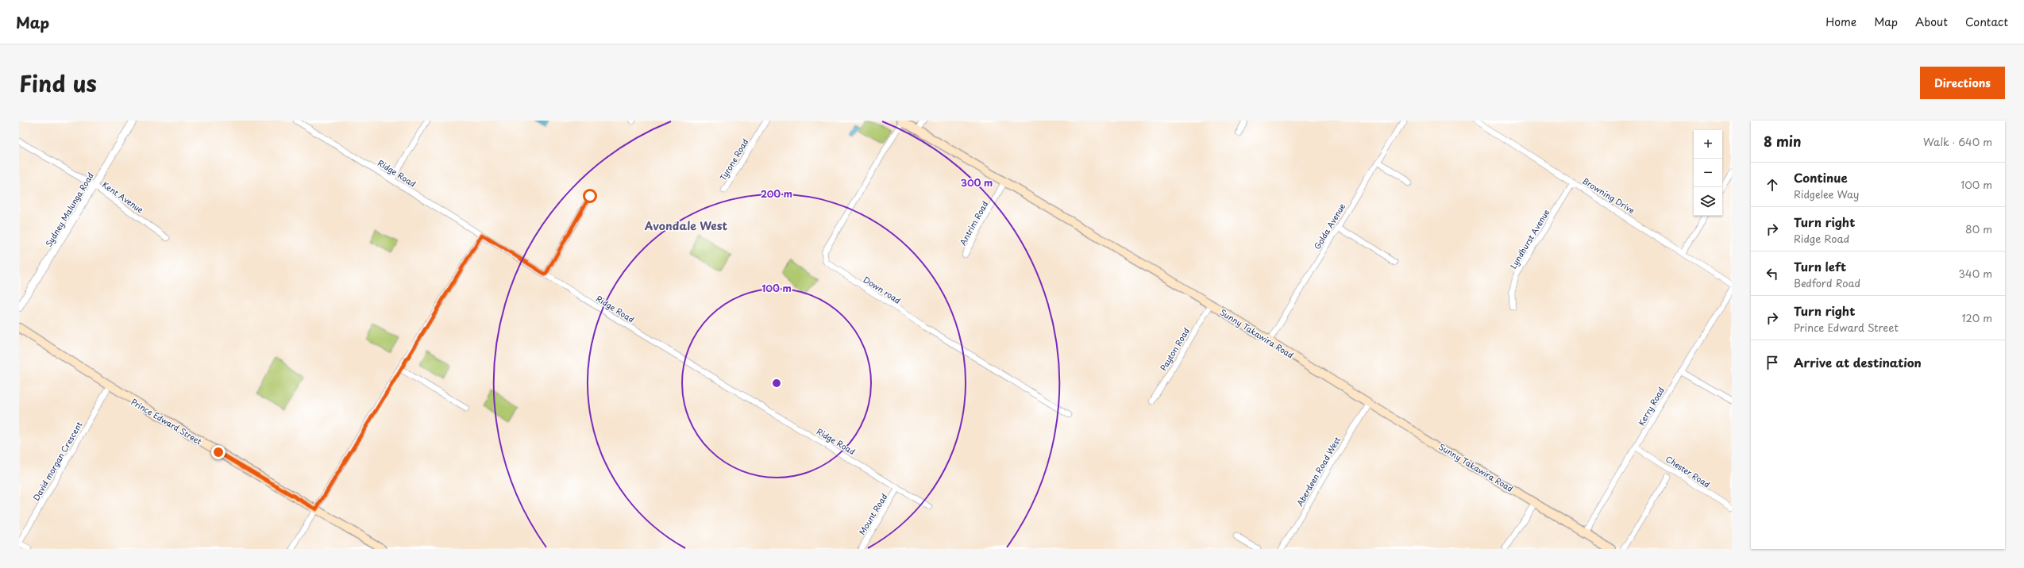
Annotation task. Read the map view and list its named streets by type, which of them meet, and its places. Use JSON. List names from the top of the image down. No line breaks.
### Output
{"streets":{"main road":["Sunny Takawira Road","Prince Edward Street"],"street":["Tyrone Road","Ridge Road","Browning Drive","Kent Avenue","Sydney Malunga Road","Antrim Road","Golda Avenue","Lyndhurst Avenue","Down road","Payton Road","Kerry Road","David morgan Crescent","Aberdeen Road West","Chester Road","Mount Road"]},"crossings":[["Ridge Road","Mount Road"],["Browning Drive","Lyndhurst Avenue"],["Kent Avenue","Sydney Malunga Road"],["Antrim Road","Sunny Takawira Road"],["Golda Avenue","Sunny Takawira Road"],["Down road","Sunny Takawira Road"],["Sunny Takawira Road","Payton Road"],["Sunny Takawira Road","Kerry Road"],["Sunny Takawira Road","Aberdeen Road West"],["Kerry Road","Chester Road"],["Prince Edward Street","David morgan Crescent"]],"districts":["Avondale West"],"page":{"header":"Map","nav":["Home","Map","About","Contact"],"title":"Find us","buttons":"Directions","heading":["8 min","Walk · 640 m"],"map_buttons":["+","−"],"list":[["Continue","Ridgelee Way","100 m"],["Turn right","Ridge Road","80 m"],["Turn left","Bedford Road","340 m"],["Turn right","Prince Edward Street","120 m"],"Arrive at destination"]},"rings":["300 m","200 m","100 m"]}
